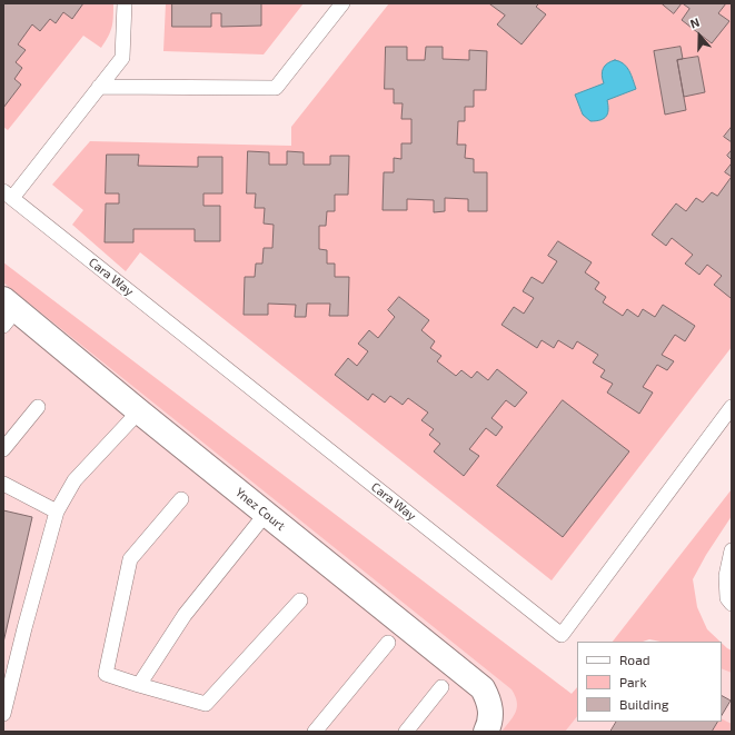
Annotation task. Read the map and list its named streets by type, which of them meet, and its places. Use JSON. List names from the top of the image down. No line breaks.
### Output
{"streets":{"street":["Ynez Court"],"lane":["Cara Way"]},"legend":["Road","Park","Building"],"north":"top"}
